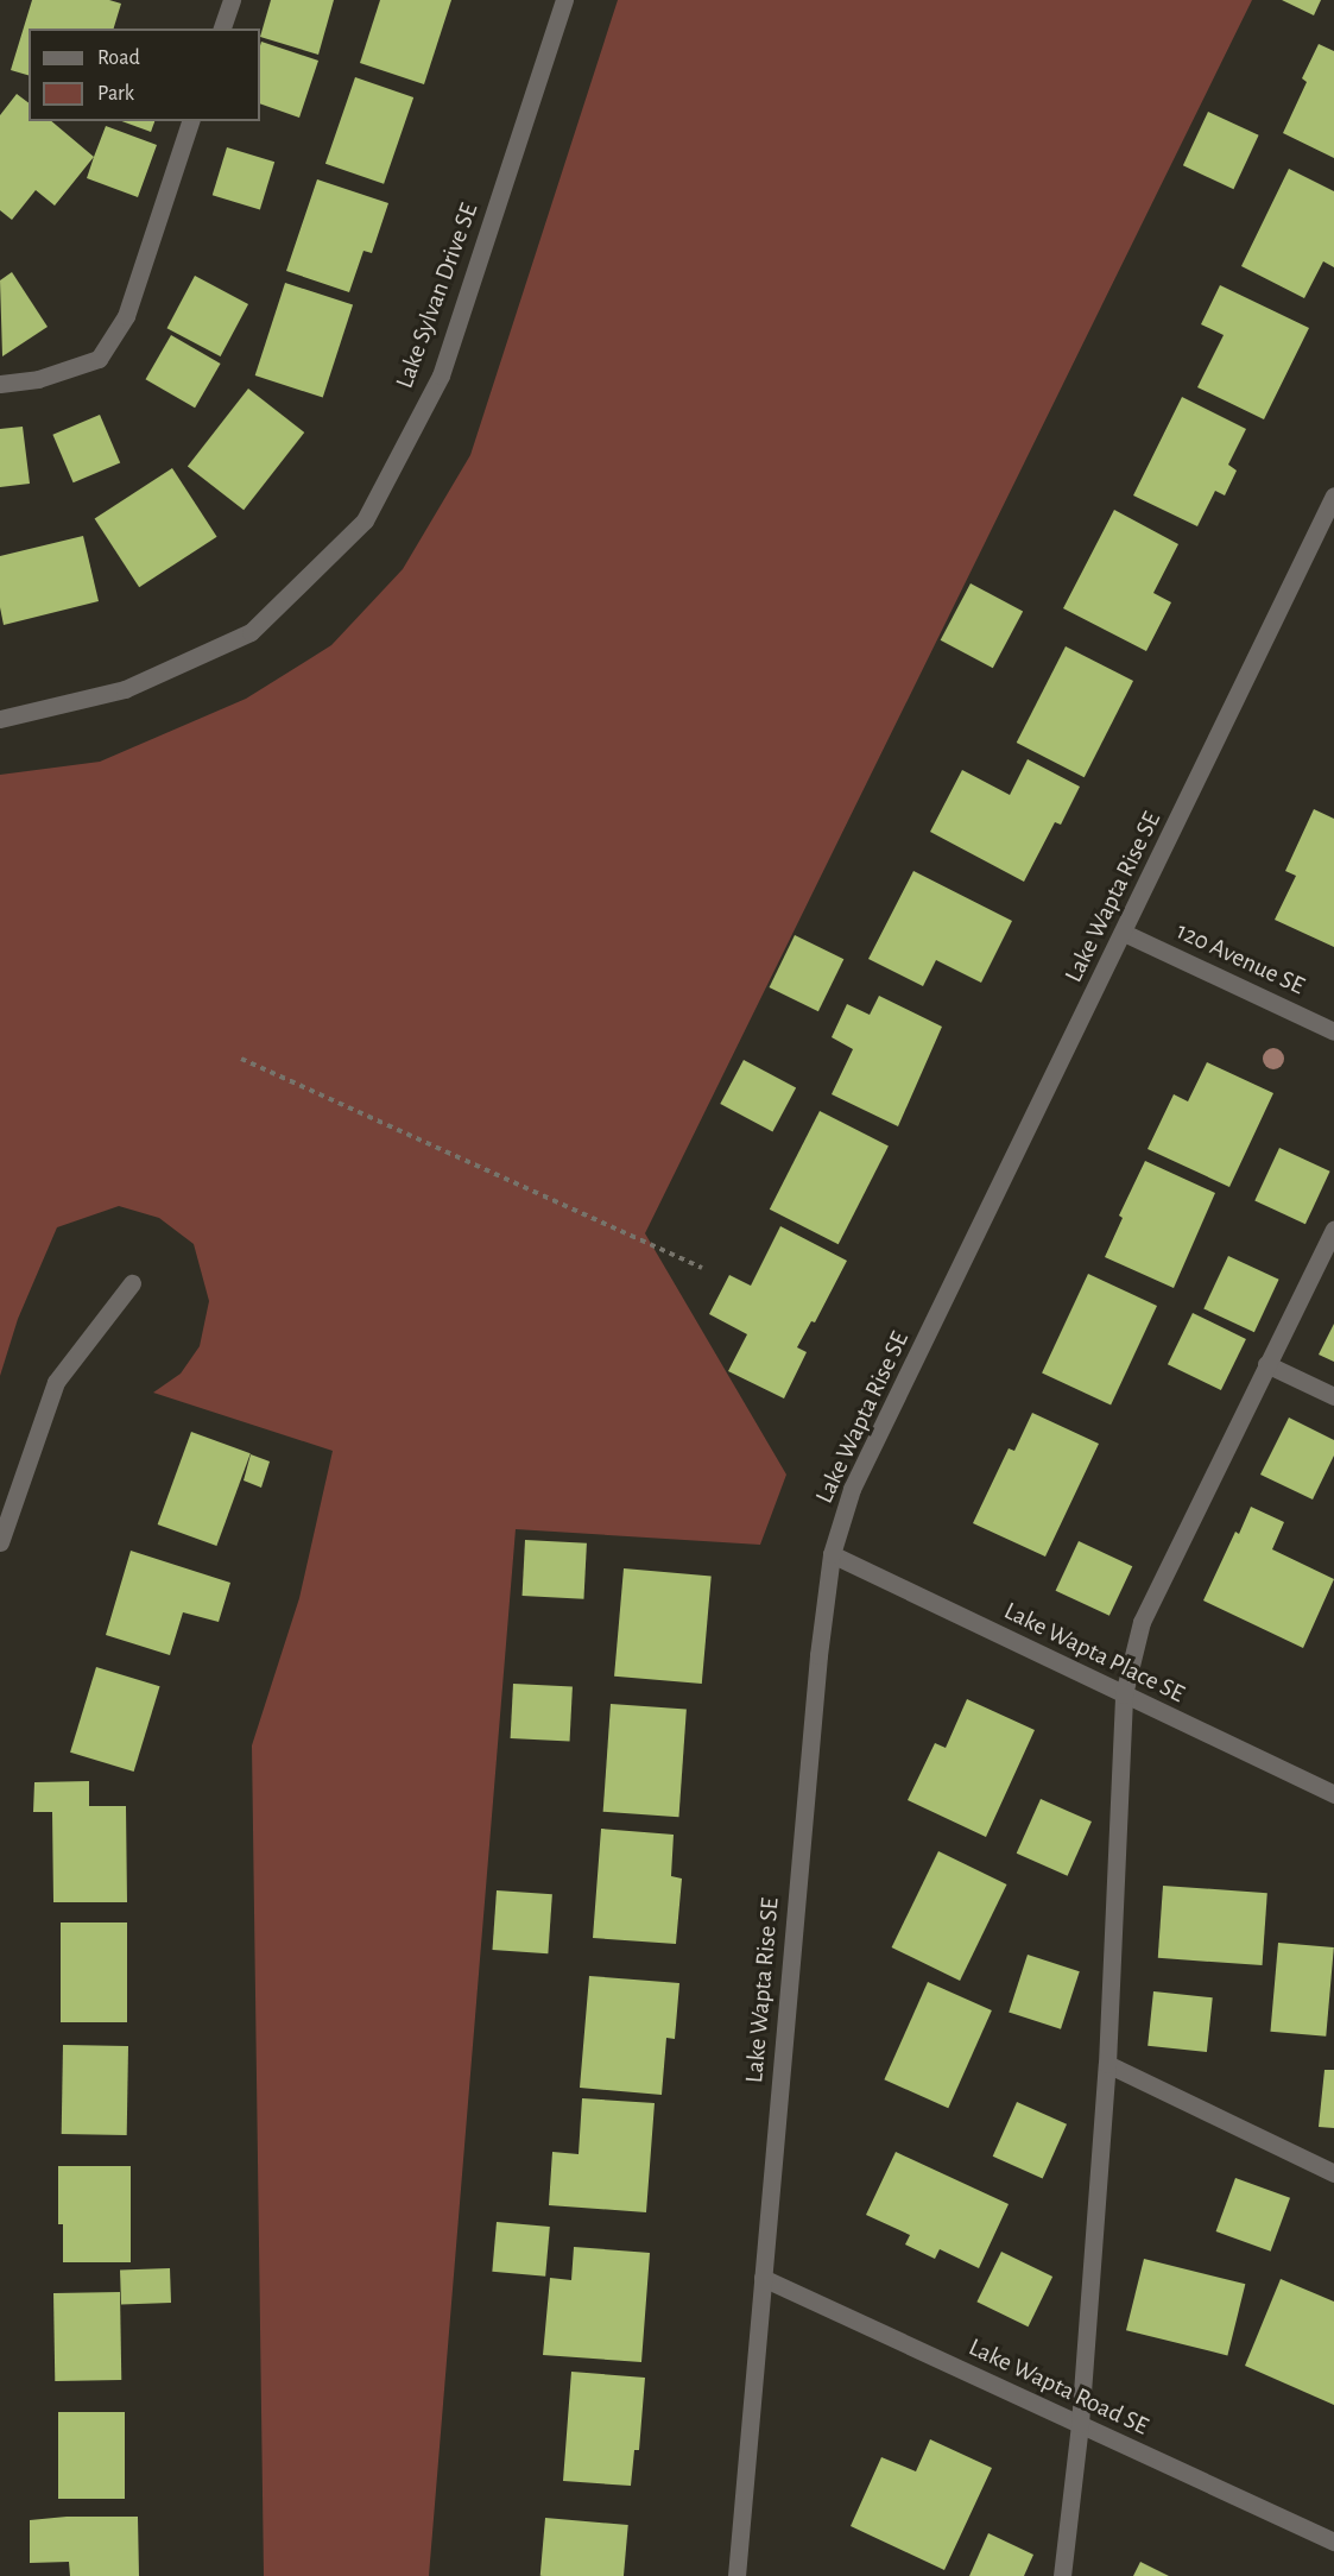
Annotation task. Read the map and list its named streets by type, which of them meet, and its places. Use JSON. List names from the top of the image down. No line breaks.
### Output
{"streets":{"street":["Lake Sylvan Drive SE","Lake Wapta Rise SE","120 Avenue SE","Lake Wapta Place SE","Lake Wapta Road SE"]},"crossings":[["Lake Wapta Rise SE","120 Avenue SE"],["Lake Wapta Rise SE","Lake Wapta Place SE"],["Lake Wapta Rise SE","Lake Wapta Road SE"]],"legend":["Road","Park"]}
